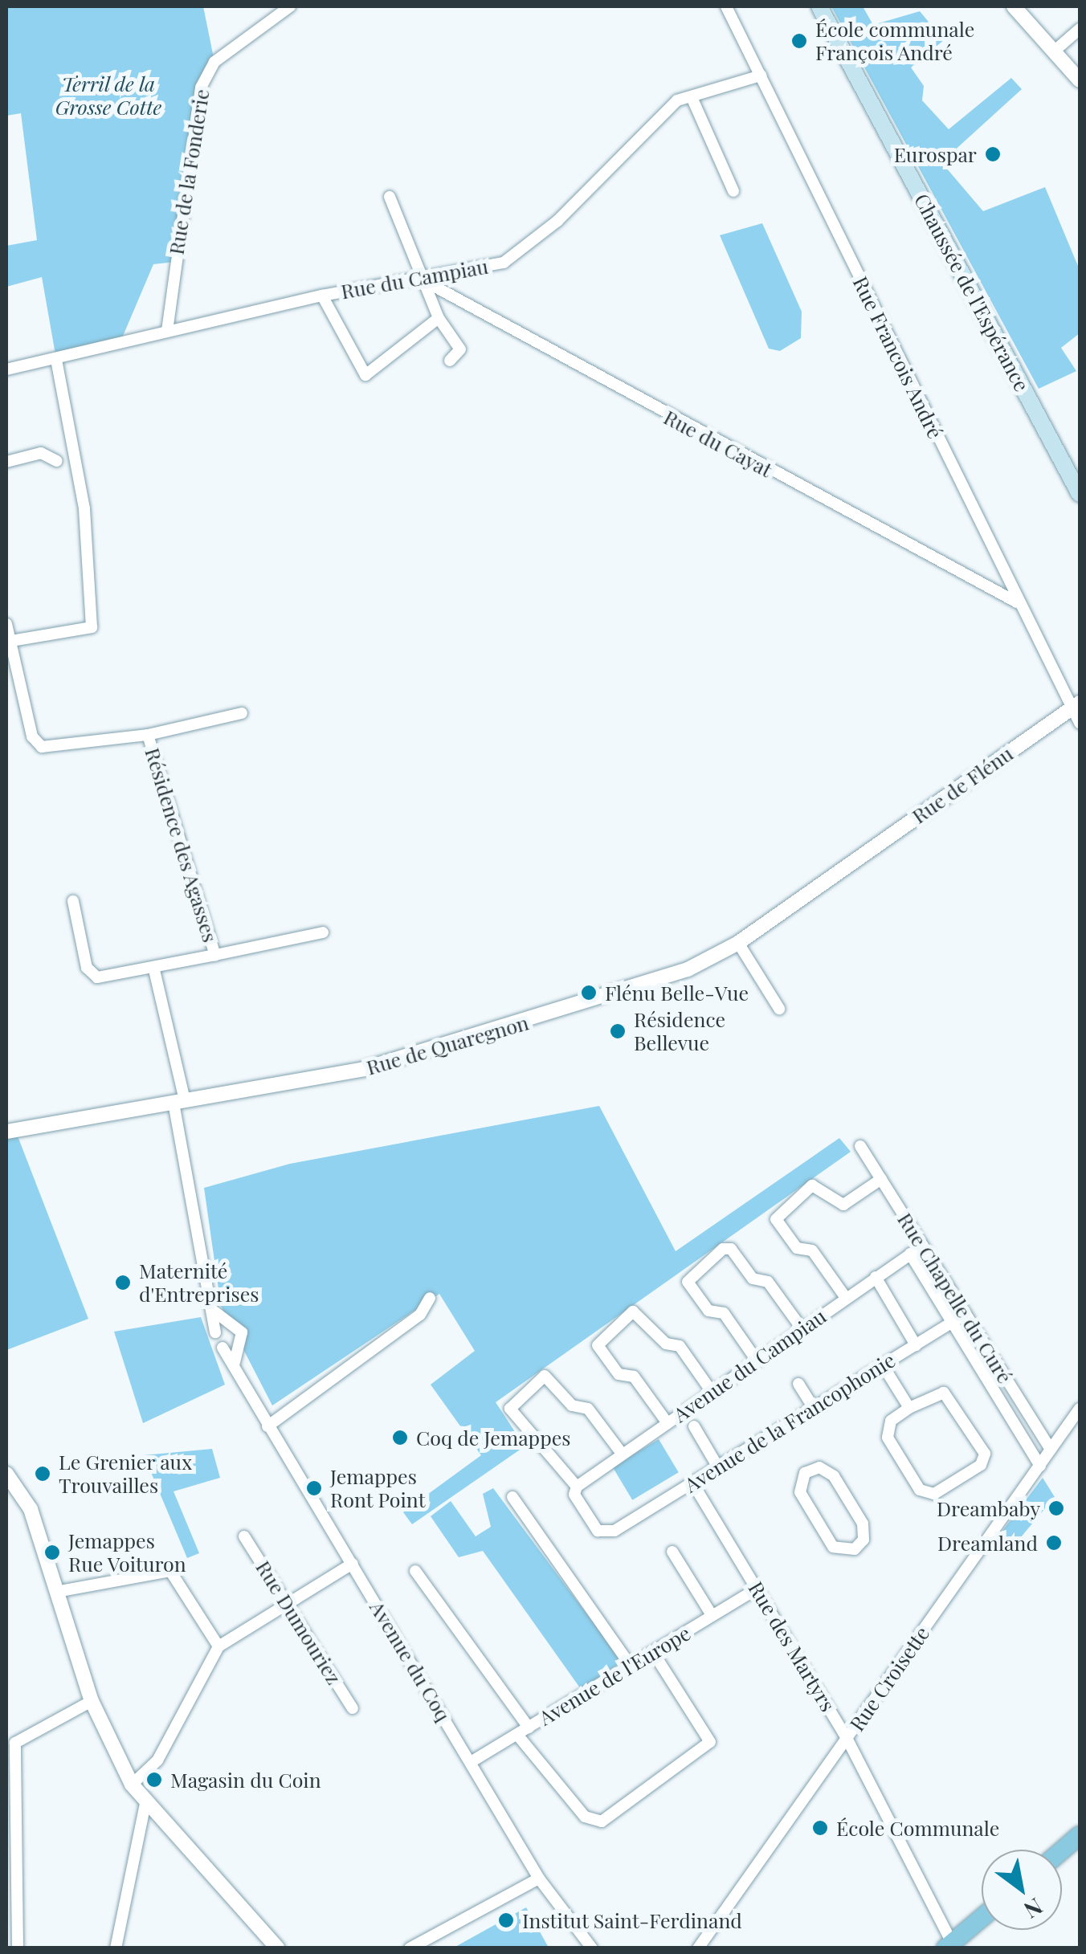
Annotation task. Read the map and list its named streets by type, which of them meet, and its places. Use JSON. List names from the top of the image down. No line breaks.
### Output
{"streets":{"main road":["Chaussée de l'Espérance"],"street":["Rue de la Fonderie","Rue du Campiau","Rue Francois André","Rue du Cayat","Rue de Flénu","Résidence des Agasses","Rue de Quaregnon","Rue Chapelle du Curé","Avenue du Campiau","Avenue de la Francophonie","Rue Dumouriez","Rue des Martyrs","Avenue du Coq","Avenue de l'Europe","Rue Croisette"]},"crossings":[["Rue de la Fonderie","Rue du Campiau"],["Rue du Campiau","Rue Francois André"],["Rue du Campiau","Rue du Cayat"],["Rue Francois André","Rue du Cayat"],["Rue Francois André","Rue de Flénu"],["Rue de Flénu","Rue de Quaregnon"],["Rue Chapelle du Curé","Avenue du Campiau"],["Rue Chapelle du Curé","Avenue de la Francophonie"],["Rue Chapelle du Curé","Rue Croisette"],["Avenue du Campiau","Avenue de la Francophonie"],["Avenue de la Francophonie","Rue des Martyrs"],["Rue des Martyrs","Avenue de l'Europe"],["Rue des Martyrs","Rue Croisette"],["Avenue du Coq","Avenue de l'Europe"]],"parks":["Terril de la Grosse Cotte"],"places":["École communale François André","Eurospar","Flénu Belle-Vue","Résidence Bellevue","Maternité d'Entreprises","Coq de Jemappes","Le Grenier aux Trouvailles","Jemappes Ront Point","Dreambaby","Dreamland","Jemappes Rue Voituron","Magasin du Coin","École Communale","Institut Saint-Ferdinand"],"north":"bottom right"}
